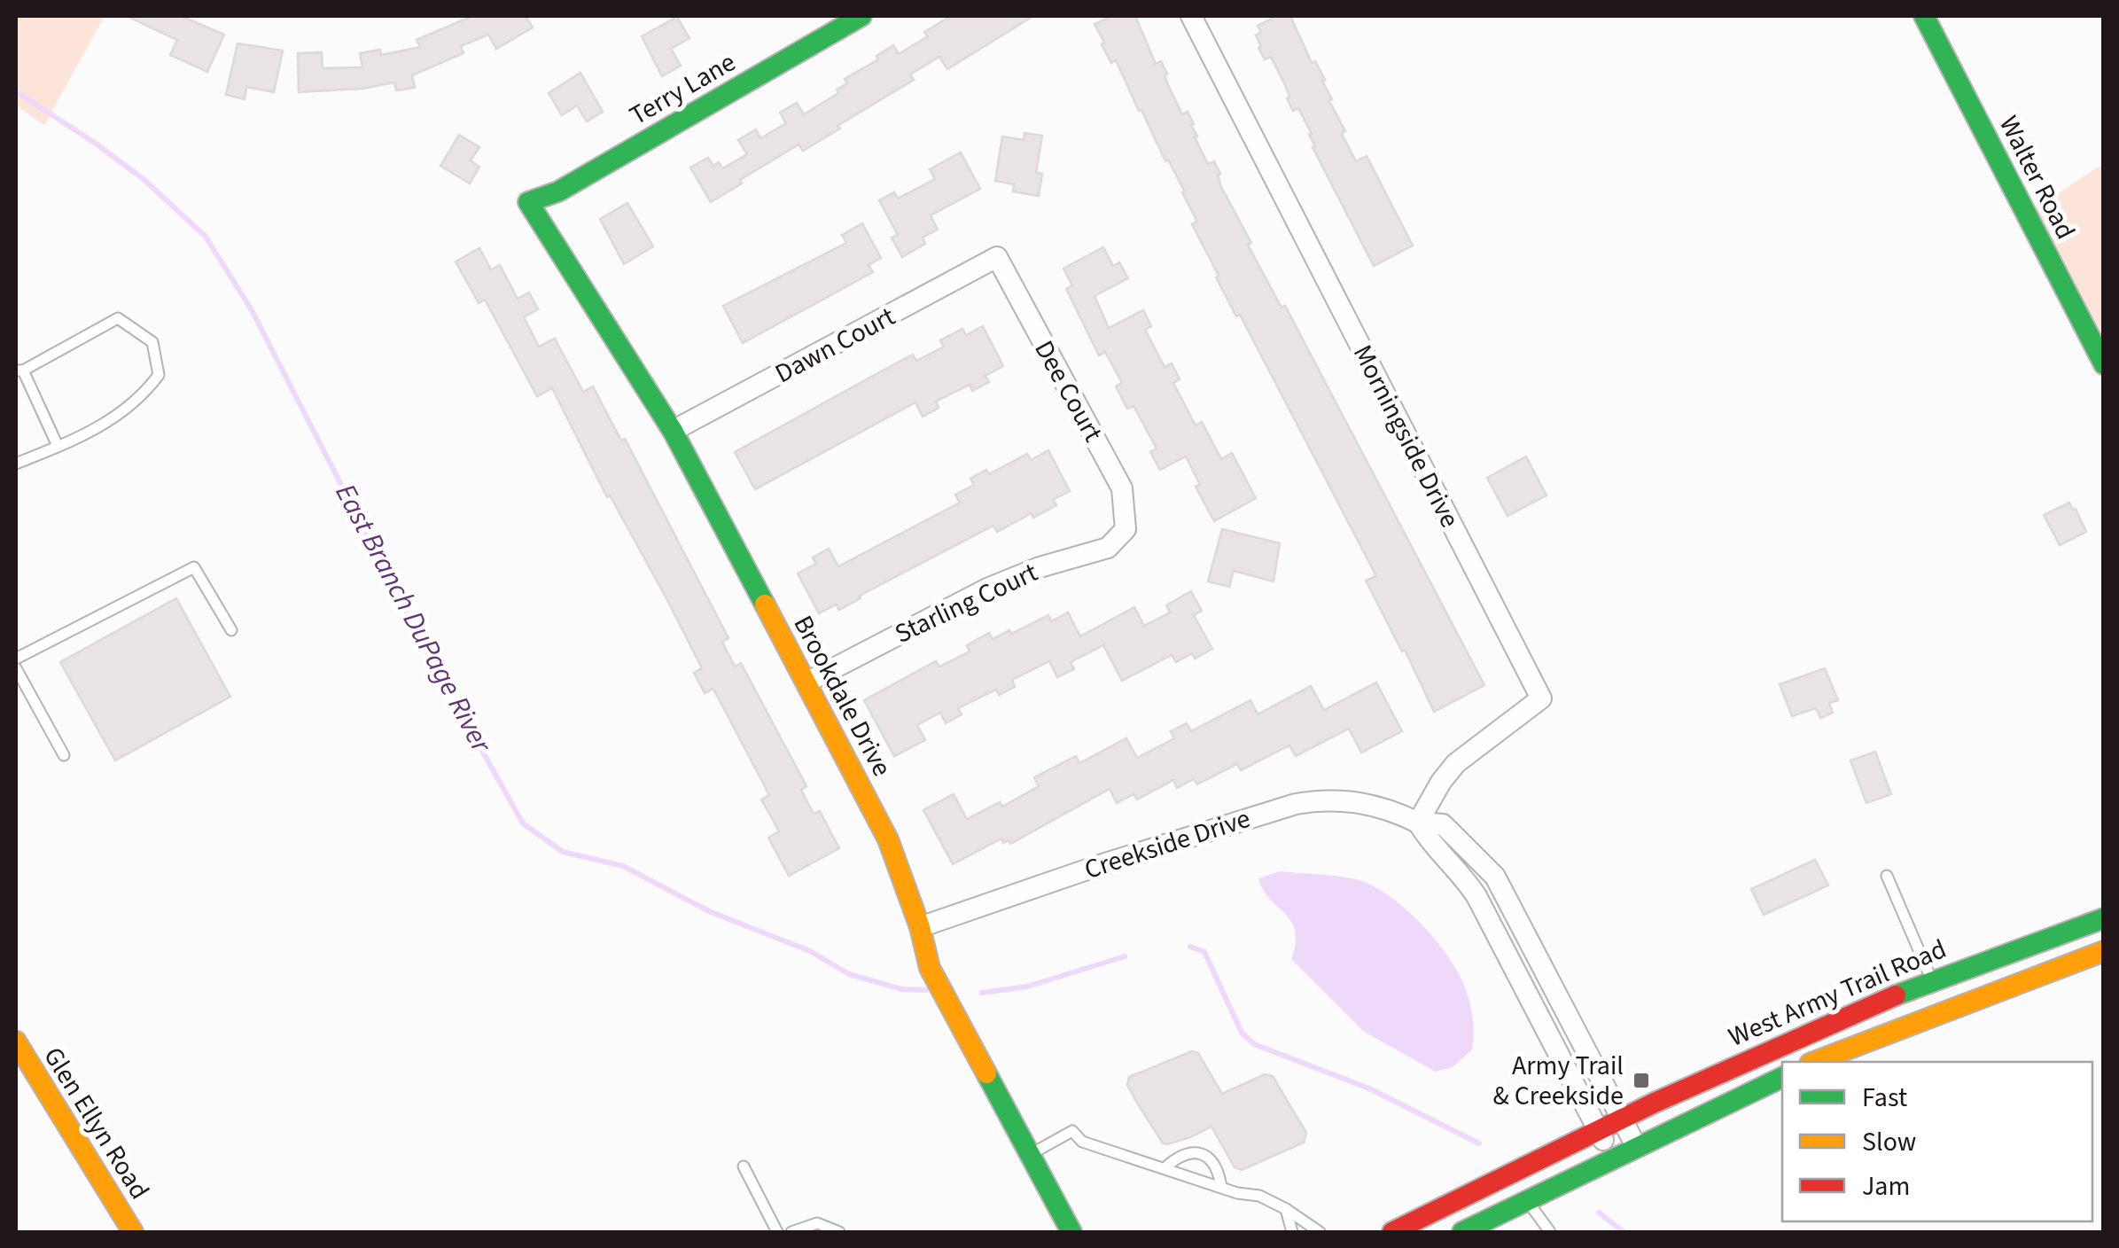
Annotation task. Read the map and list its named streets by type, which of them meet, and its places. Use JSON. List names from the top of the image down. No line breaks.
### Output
{"streets":{"street":["Terry Lane","Walter Road","Dawn Court","Dee Court","Morningside Drive","Starling Court","Brookdale Drive","Creekside Drive","West Army Trail Road","Glen Ellyn Road"]},"crossings":[["Terry Lane","Brookdale Drive"],["Dawn Court","Dee Court"],["Dawn Court","Brookdale Drive"],["Dee Court","Starling Court"],["Morningside Drive","Creekside Drive"],["Starling Court","Brookdale Drive"],["Brookdale Drive","Creekside Drive"],["Creekside Drive","West Army Trail Road"]],"water":["East Branch DuPage River"],"places":{"transit":["Army Trail & Creekside"]},"legend":["Fast","Slow","Jam"]}
